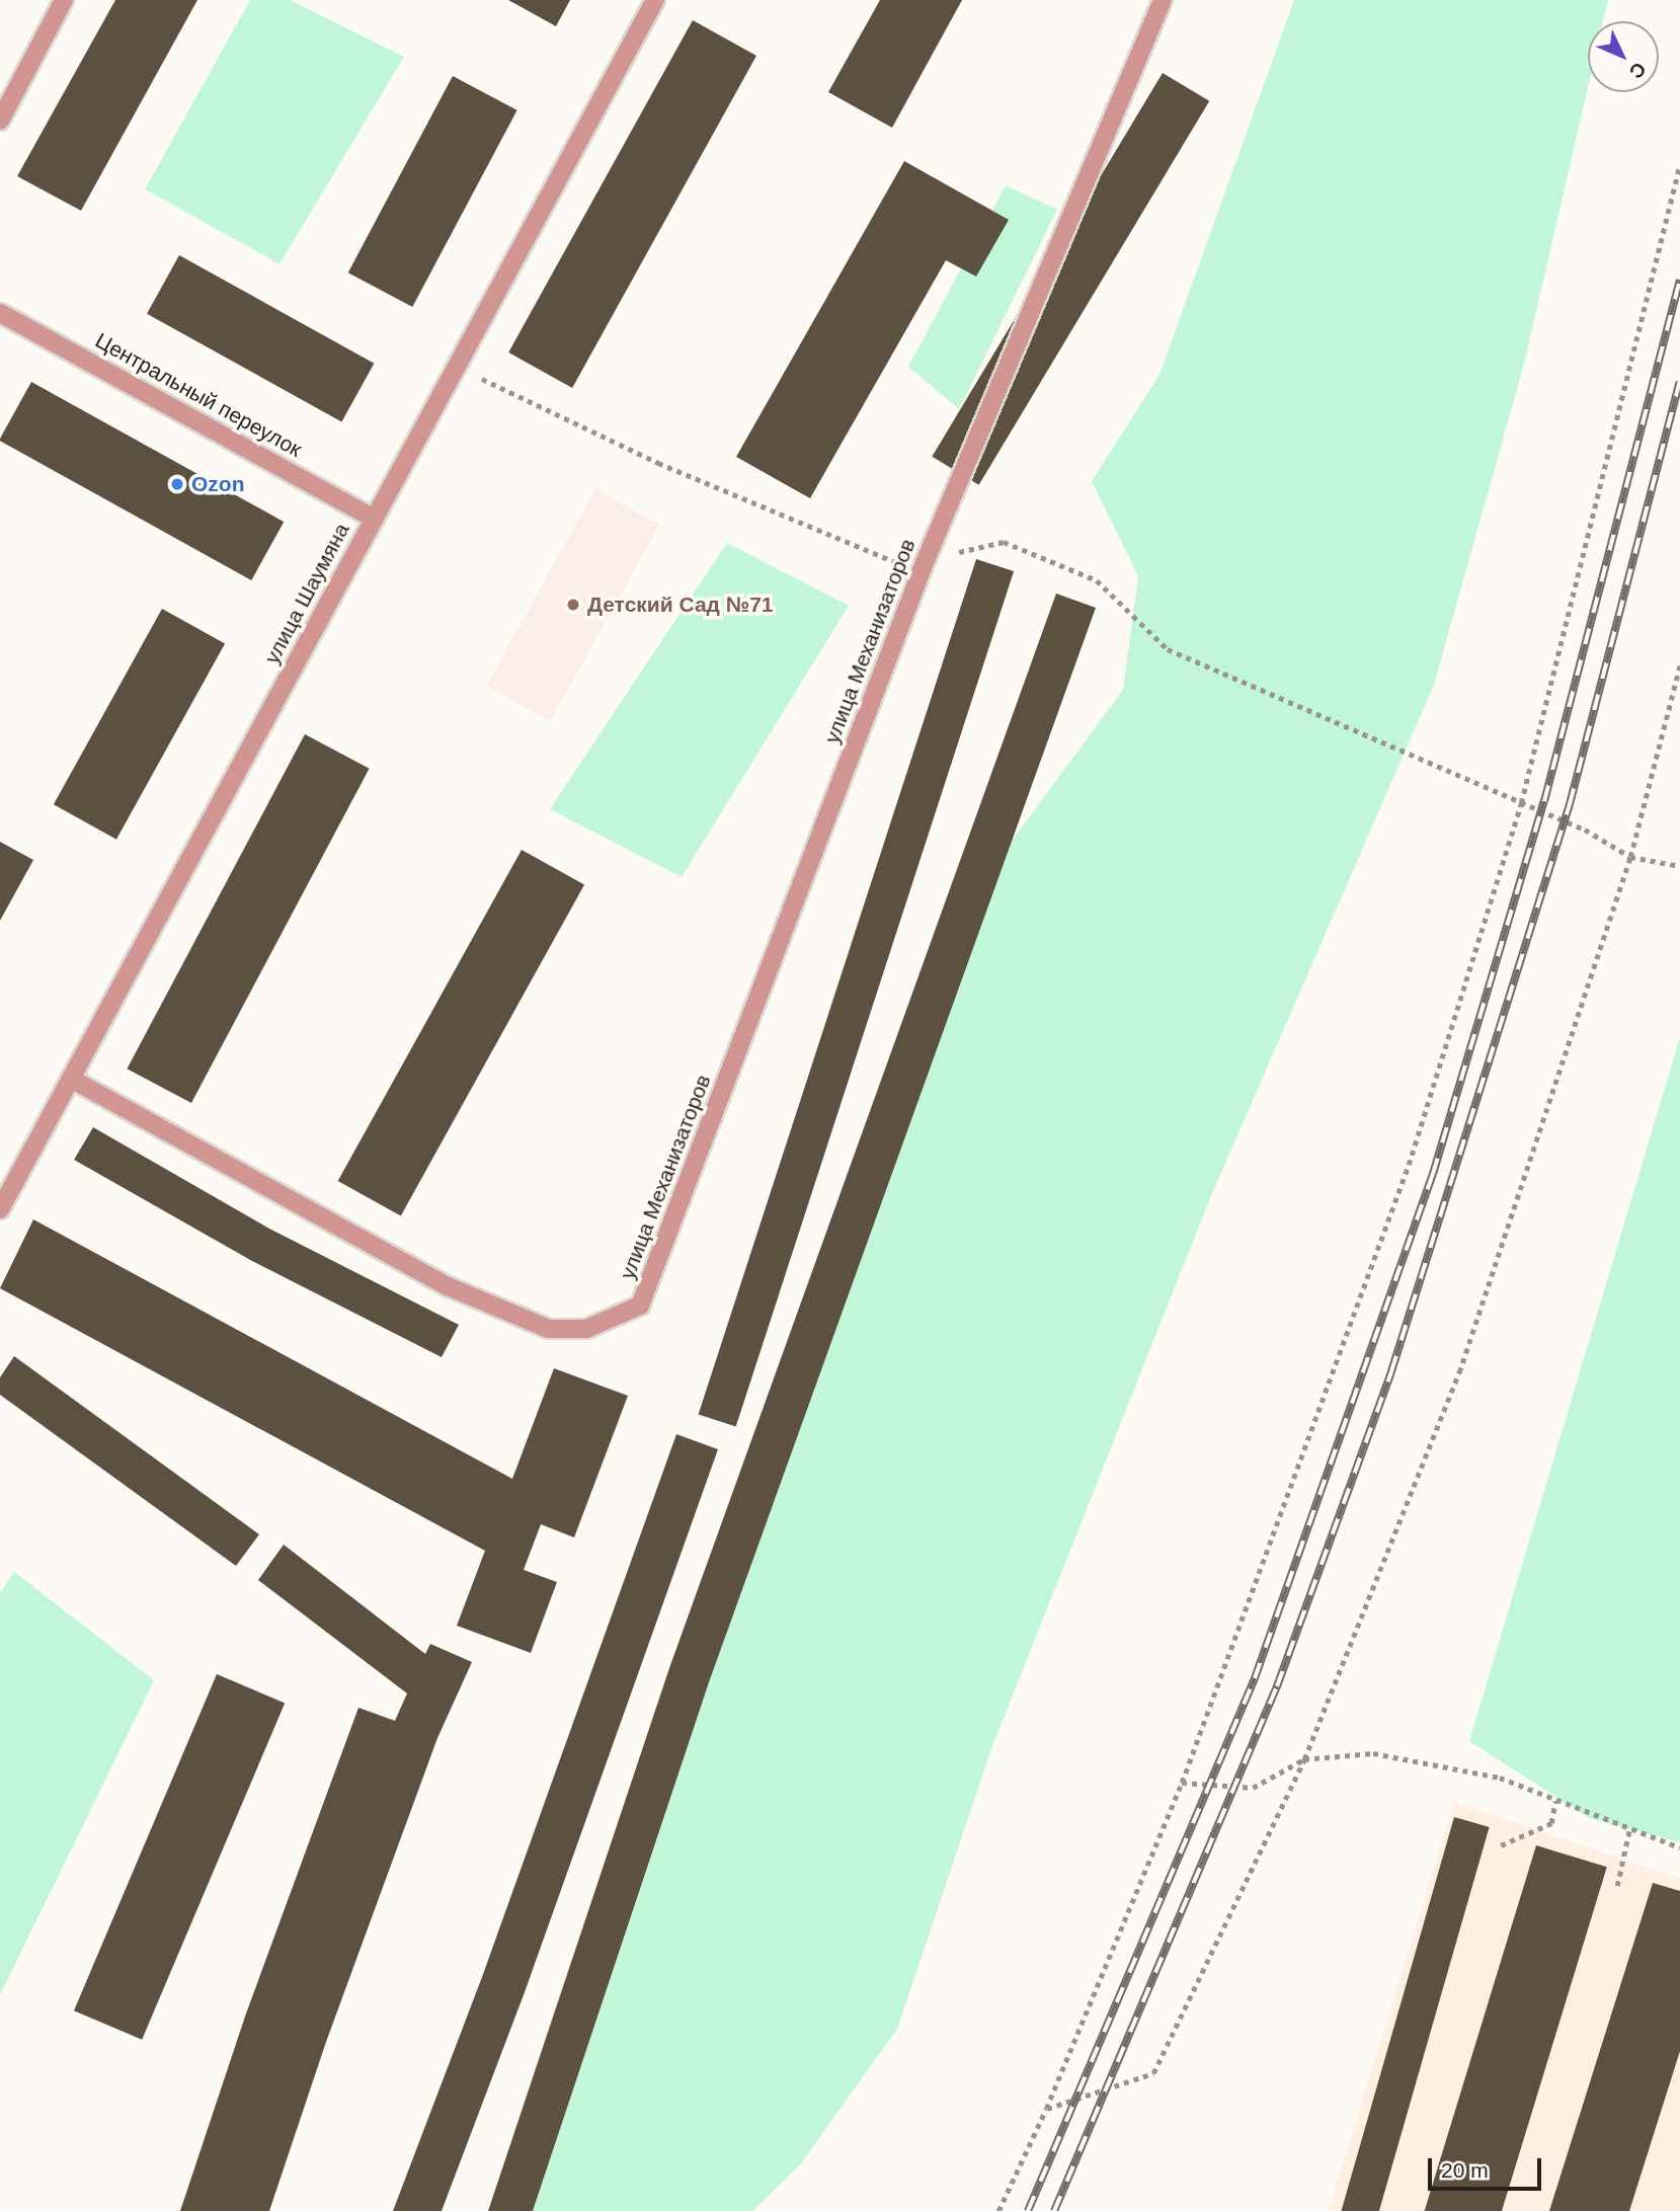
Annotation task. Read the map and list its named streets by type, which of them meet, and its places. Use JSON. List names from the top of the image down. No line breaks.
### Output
{"streets":{"street":["Центральный переулок","улица Шаумяна","улица Механизаторов"]},"crossings":[["Центральный переулок","улица Шаумяна"],["улица Шаумяна","улица Механизаторов"]],"places":["Ozon","Детский Сад №71"],"scale_bar":"20 m","north":"bottom right"}
